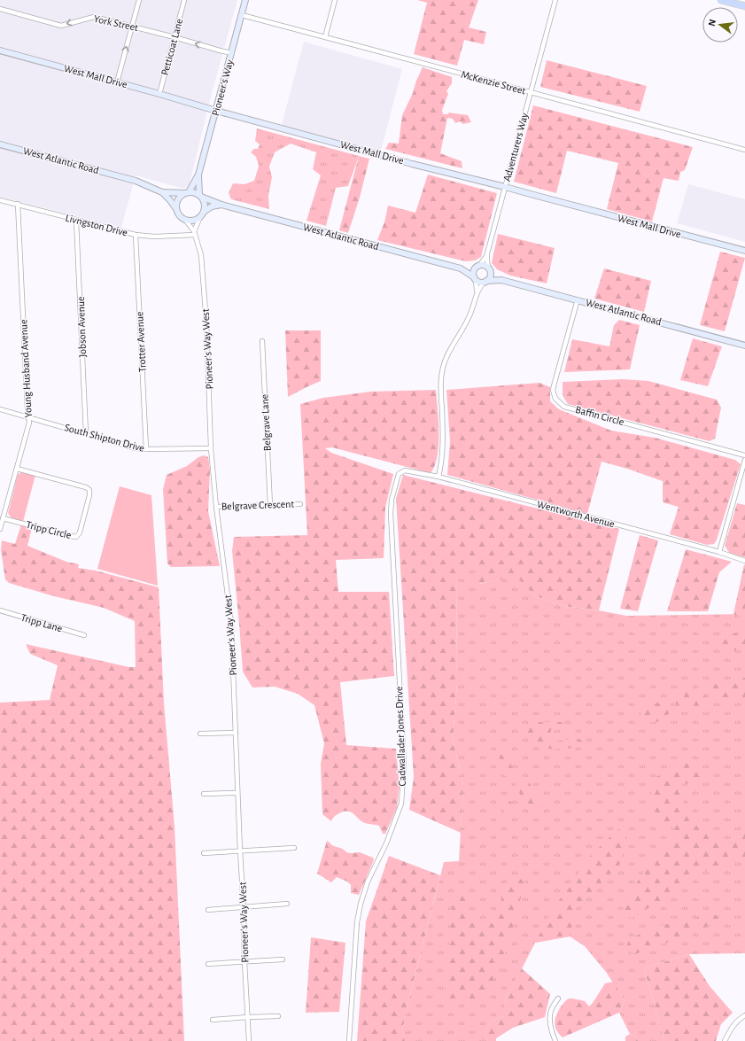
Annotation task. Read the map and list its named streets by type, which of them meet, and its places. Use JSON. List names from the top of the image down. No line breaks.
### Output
{"streets":{"main road":["West Mall Drive","Pioneer's Way","West Atlantic Road"],"street":["York Street","Petticoat Lane","McKenzie Street","Adventurers Way","Livngston Drive","Jobson Avenue","Trotter Avenue","Pioneer's Way West","Young Husband Avenue","Baffin Circle","Belgrave Lane","South Shipton Drive","Belgrave Crescent","Wentworth Avenue","Tripp Circle","Tripp Lane","Cadwallader Jones Drive"]},"crossings":[["York Street","Petticoat Lane"],["York Street","Pioneer's Way"],["Petticoat Lane","West Mall Drive"],["West Mall Drive","Pioneer's Way"],["West Mall Drive","Adventurers Way"],["McKenzie Street","Pioneer's Way"],["McKenzie Street","Adventurers Way"],["Pioneer's Way","West Atlantic Road"],["Pioneer's Way","Pioneer's Way West"],["Adventurers Way","West Atlantic Road"],["West Atlantic Road","Pioneer's Way West"],["West Atlantic Road","Baffin Circle"],["Livngston Drive","Jobson Avenue"],["Livngston Drive","Trotter Avenue"],["Livngston Drive","Pioneer's Way West"],["Livngston Drive","Young Husband Avenue"],["Jobson Avenue","South Shipton Drive"],["Trotter Avenue","South Shipton Drive"],["Pioneer's Way West","South Shipton Drive"],["Pioneer's Way West","Belgrave Crescent"],["Young Husband Avenue","South Shipton Drive"],["Young Husband Avenue","Tripp Circle"],["Belgrave Lane","Belgrave Crescent"],["Wentworth Avenue","Cadwallader Jones Drive"]],"one_way":["York Street"],"north":"left"}
